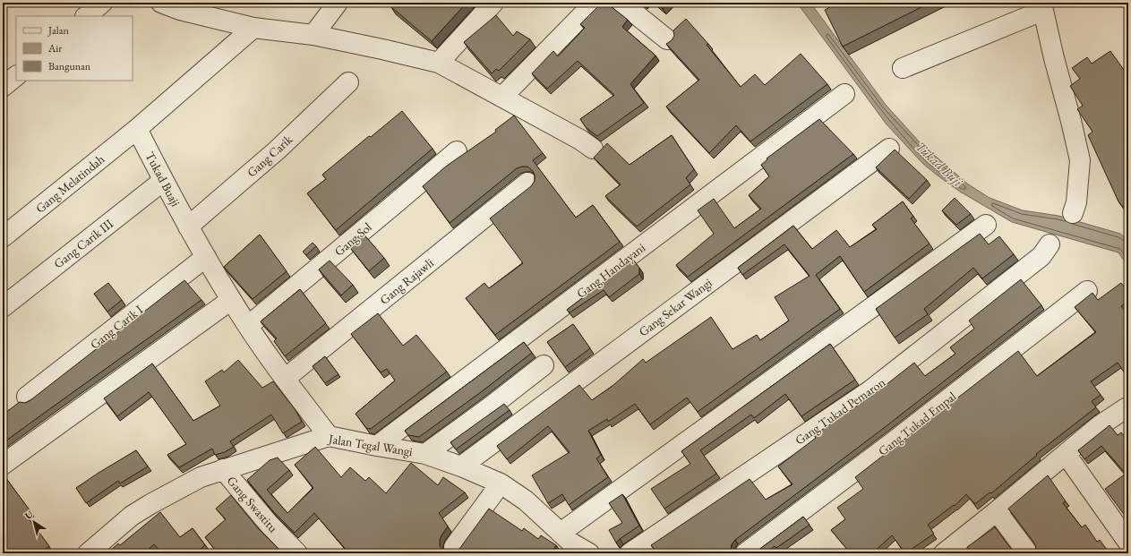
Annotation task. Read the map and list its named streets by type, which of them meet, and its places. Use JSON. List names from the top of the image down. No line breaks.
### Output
{"streets":{"street":["Gang Carik","Tukad Buaji","Gang Melatindah","Gang Sol","Gang Carik III","Gang Handayani","Gang Rajawli","Gang Sekar Wangi","Gang Carik I","Gang Tukad Pemaron","Gang Tukad Empal","Jalan Tegal Wangi","Gang Swastitu"]},"crossings":[["Gang Carik","Tukad Buaji"],["Tukad Buaji","Gang Melatindah"],["Tukad Buaji","Gang Sol"],["Tukad Buaji","Gang Carik III"],["Tukad Buaji","Gang Rajawli"],["Tukad Buaji","Gang Carik I"],["Tukad Buaji","Jalan Tegal Wangi"],["Gang Handayani","Jalan Tegal Wangi"],["Gang Sekar Wangi","Jalan Tegal Wangi"],["Jalan Tegal Wangi","Gang Swastitu"]],"water":["Tukad Buji"],"legend":["Jalan","Air","Bangunan"],"north":"top left"}
